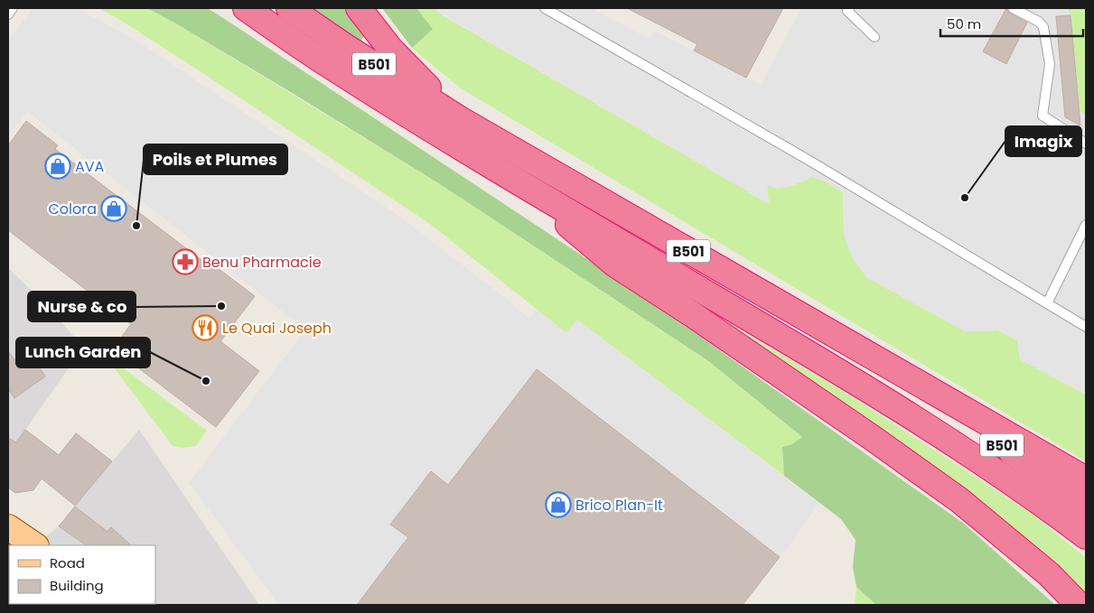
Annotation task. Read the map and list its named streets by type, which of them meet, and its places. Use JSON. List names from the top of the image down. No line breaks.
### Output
{"streets":{"highway":["B501"]},"places":{"shop":["AVA","Colora","Brico Plan-It"],"other":["Imagix","Poils et Plumes","Nurse & co","Lunch Garden"],"pharmacy":["Benu Pharmacie"],"restaurant":["Le Quai Joseph"]},"legend":["Road","Building"],"scale_bar":"50 m"}
